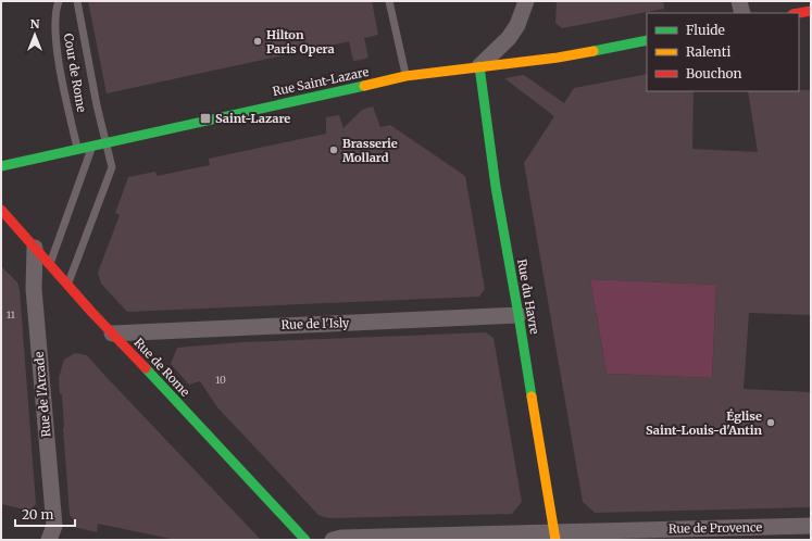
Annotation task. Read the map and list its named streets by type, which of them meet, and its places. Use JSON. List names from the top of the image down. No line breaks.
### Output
{"streets":{"main road":["Rue Saint-Lazare","Rue du Havre","Rue de Rome"],"street":["Rue de l'Isly","Rue de l'Arcade","Rue de Provence"],"lane":["Cour de Rome"]},"crossings":[["Cour de Rome","Rue Saint-Lazare"],["Cour de Rome","Rue de Rome"],["Rue Saint-Lazare","Rue du Havre"],["Rue du Havre","Rue de l'Isly"],["Rue du Havre","Rue de Provence"],["Rue de l'Isly","Rue de Rome"],["Rue de Rome","Rue de l'Arcade"]],"places":{"other":["Hilton Paris Opera","Brasserie Mollard","Église Saint-Louis-d'Antin"],"transit":["Saint-Lazare"]},"house_numbers":["11","10"],"legend":["Fluide","Ralenti","Bouchon"],"scale_bar":"20 m","north":"top"}
